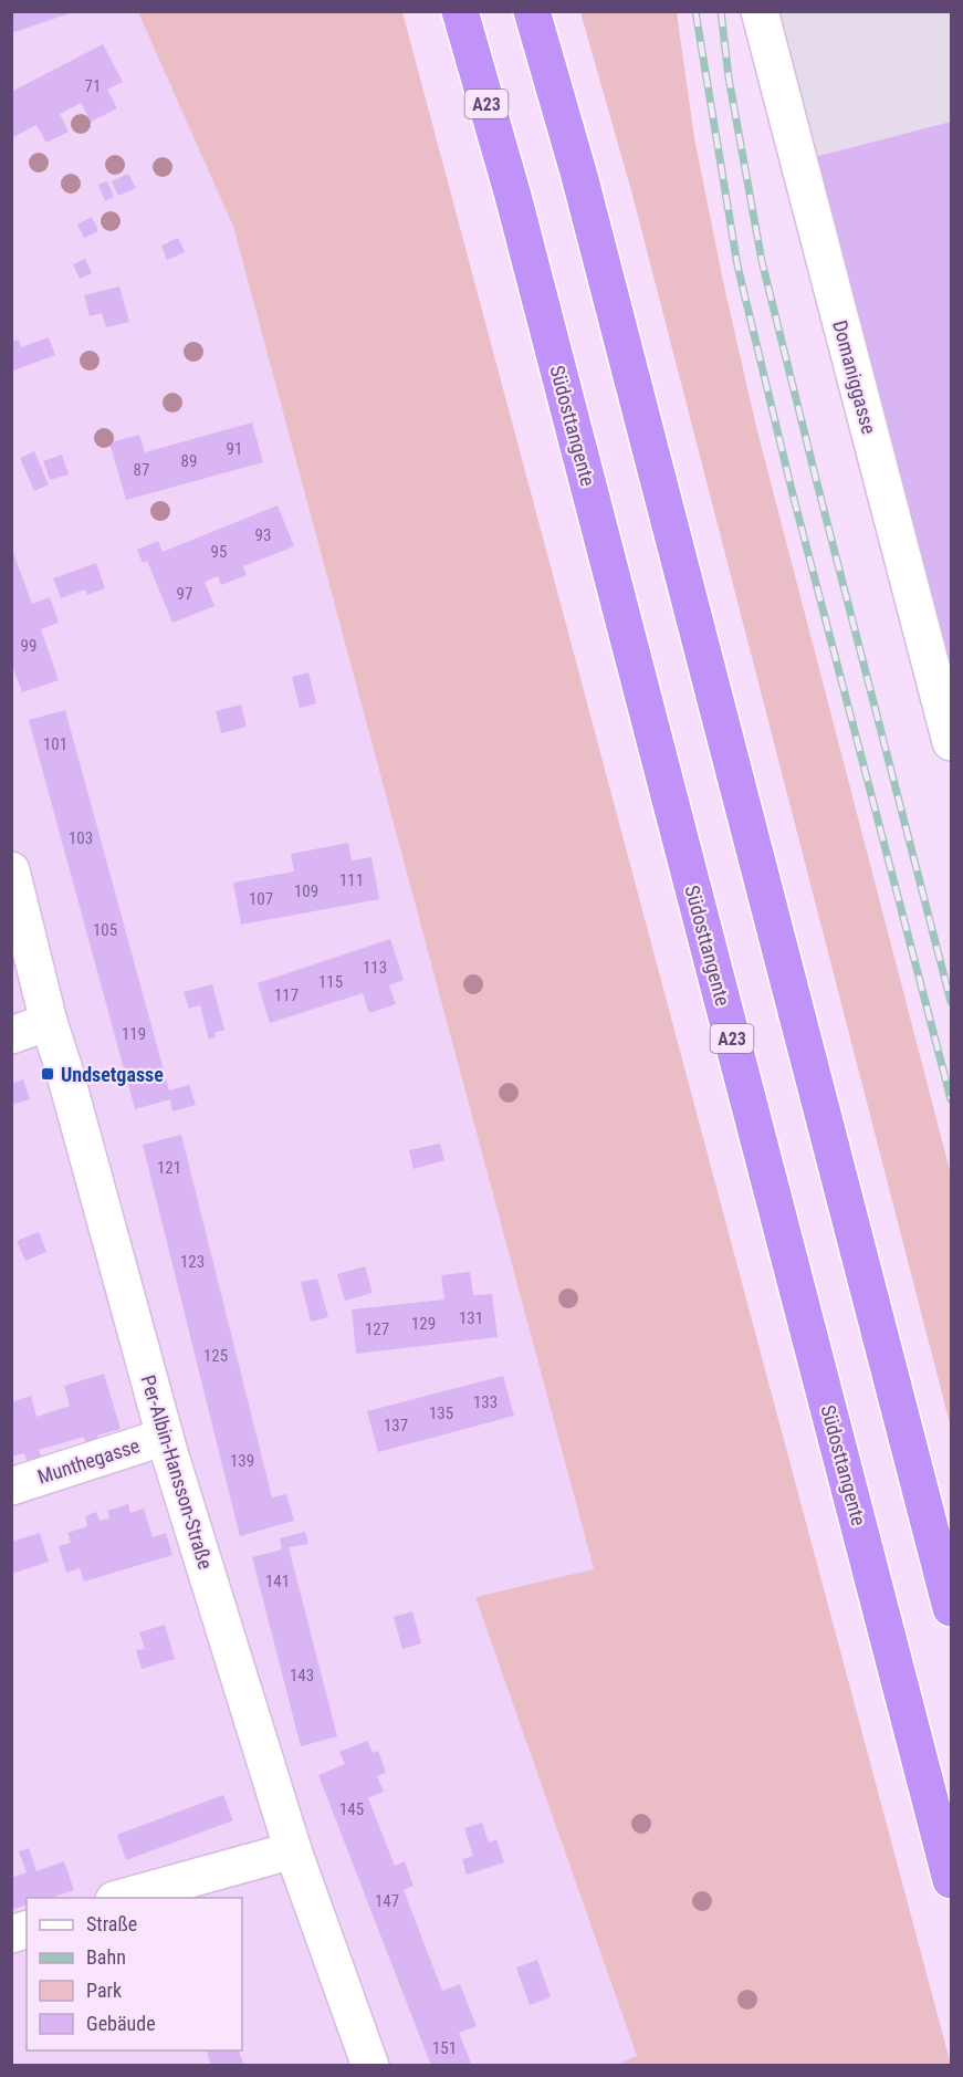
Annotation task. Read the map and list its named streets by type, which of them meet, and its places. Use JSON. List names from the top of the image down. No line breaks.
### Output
{"streets":{"highway":["A23","Südosttangente"],"street":["Domaniggasse","Munthegasse","Per-Albin-Hansson-Straße"]},"crossings":[["Munthegasse","Per-Albin-Hansson-Straße"]],"places":{"transit":["Undsetgasse"]},"house_numbers":["71","91","89","87","93","95","97","99","101","103","111","109","107","105","113","115","117","119","121","123","131","129","127","125","133","135","137","139","141","143","145","147","151"],"legend":["Straße","Bahn","Park","Gebäude"]}
